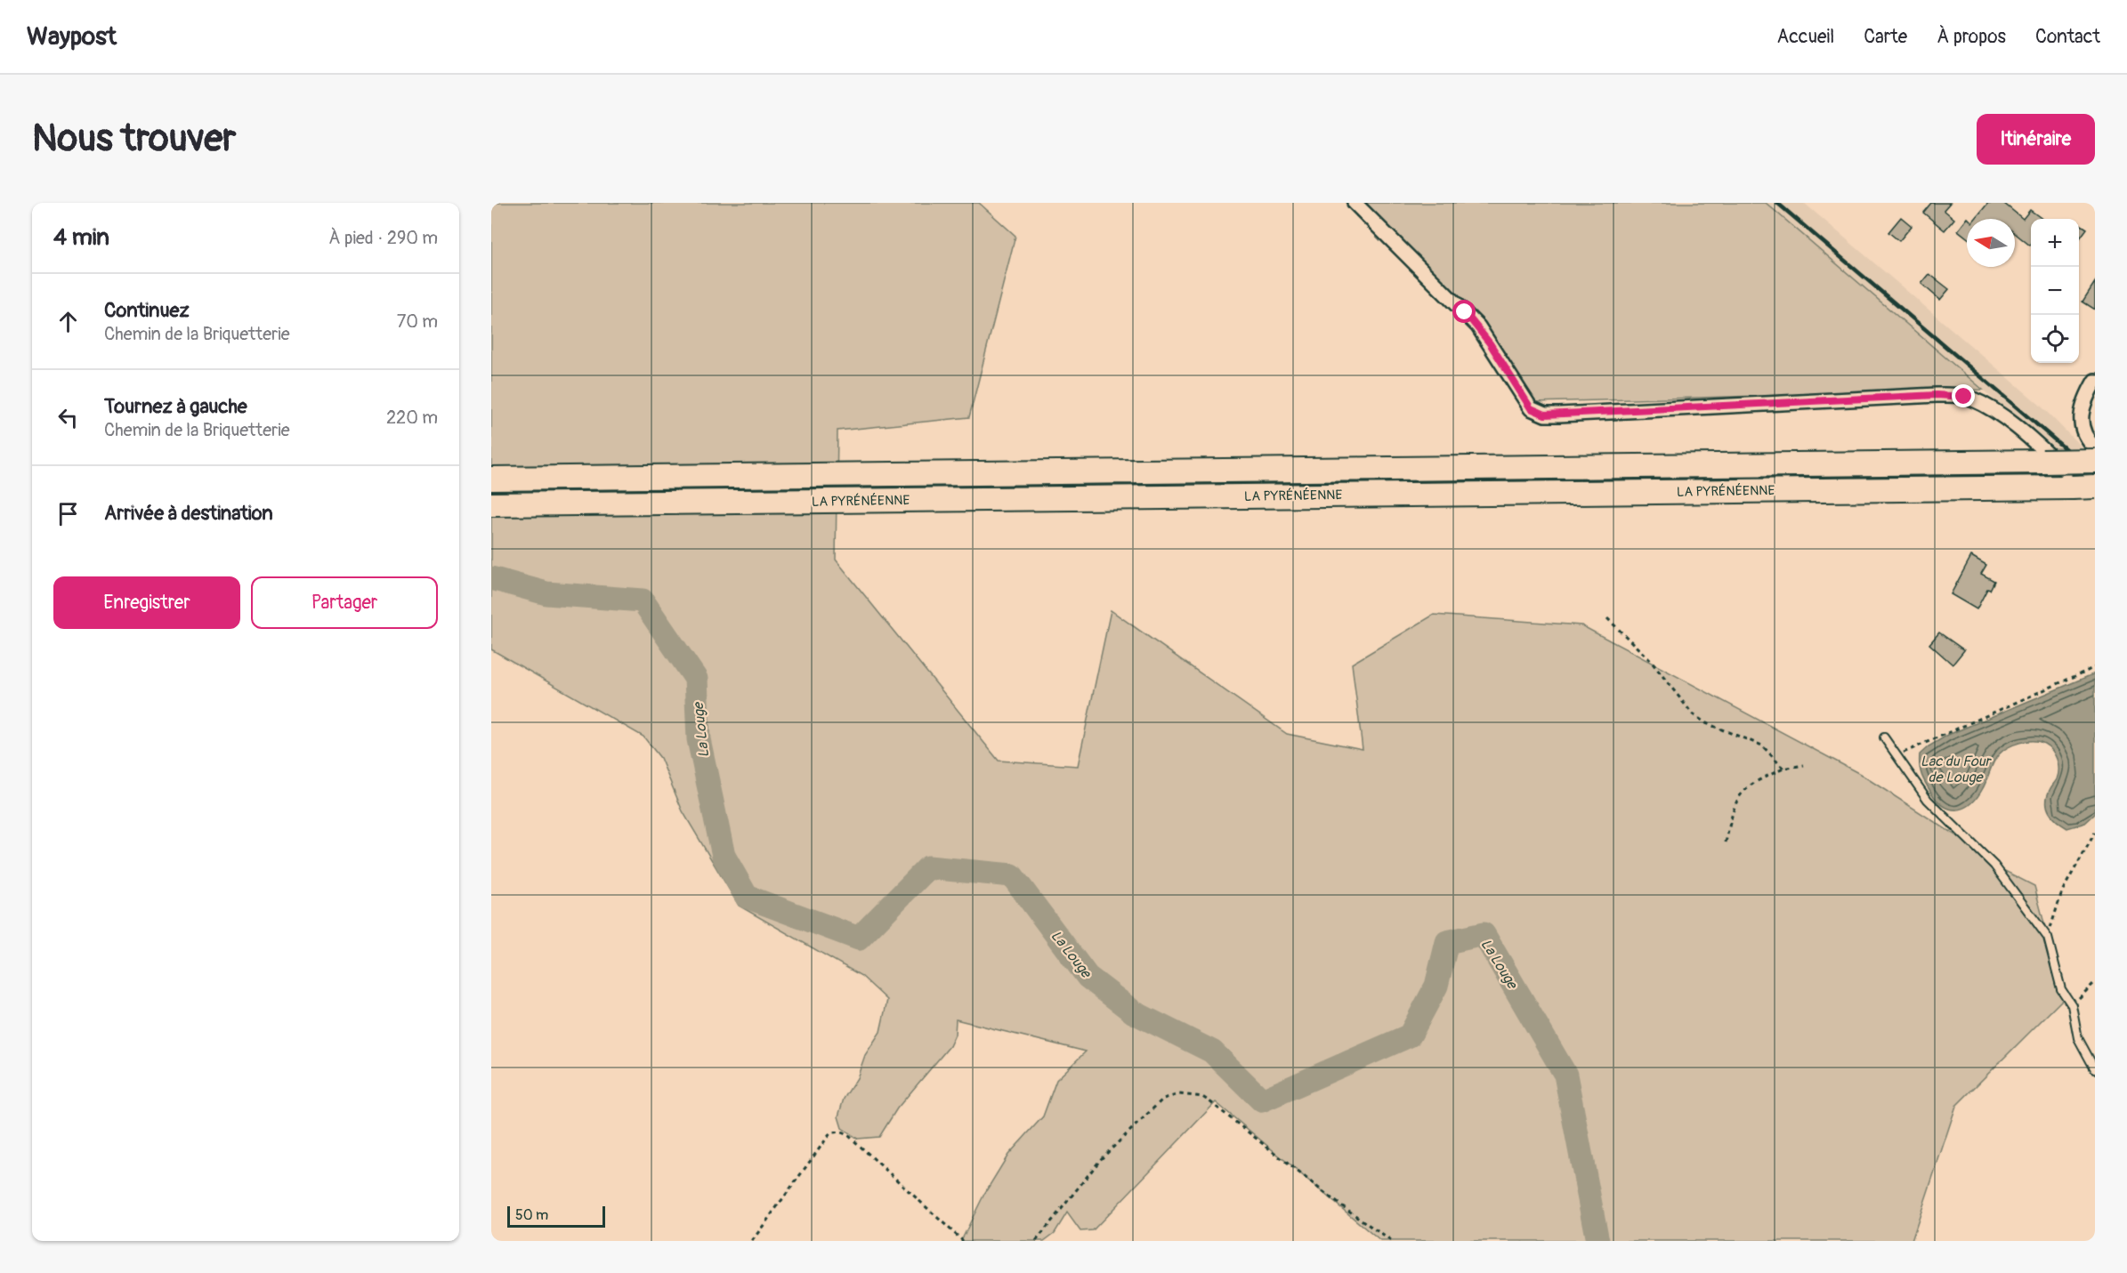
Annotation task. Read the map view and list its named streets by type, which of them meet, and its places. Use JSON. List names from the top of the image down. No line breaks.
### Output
{"streets":{"highway":["LA PYRÉNÉENNE"]},"water":["La Louge","Lac du Four de Louge"],"scale_bar":"50 m","north":"left","page":{"header":"Waypost","nav":["Accueil","Carte","À propos","Contact"],"buttons":["Itinéraire",["Enregistrer","Partager"]],"title":"Nous trouver","heading":["4 min","À pied · 290 m"],"map_buttons":["+","−"],"list":[["Continuez","Chemin de la Briquetterie","70 m"],["Tournez à gauche","Chemin de la Briquetterie","220 m"],"Arrivée à destination"],"scale":"50 m"}}
